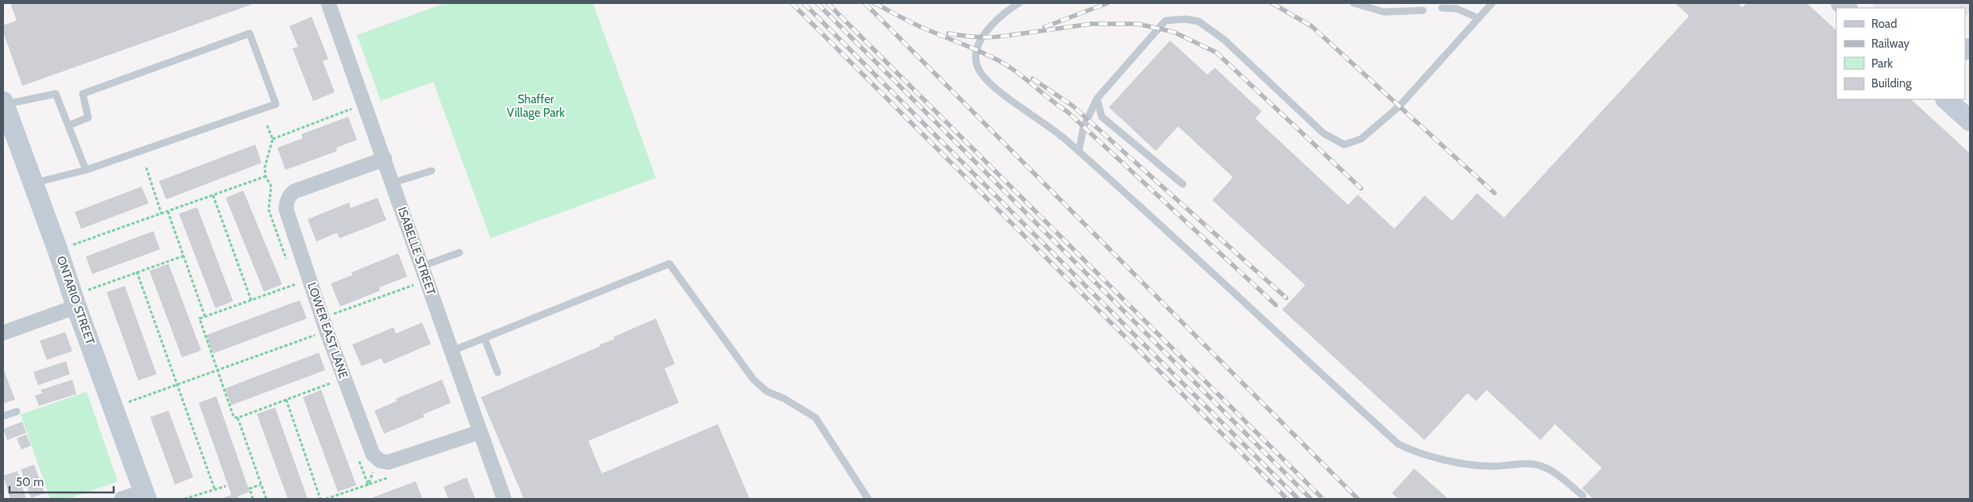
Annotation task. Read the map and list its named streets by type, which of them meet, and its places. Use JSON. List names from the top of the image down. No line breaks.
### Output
{"streets":{"street":["ISABELLE STREET","ONTARIO STREET","LOWER EAST LANE"]},"crossings":[["ISABELLE STREET","LOWER EAST LANE"]],"parks":["Shaffer Village Park"],"legend":["Road","Railway","Park","Building"],"scale_bar":"50 m"}
